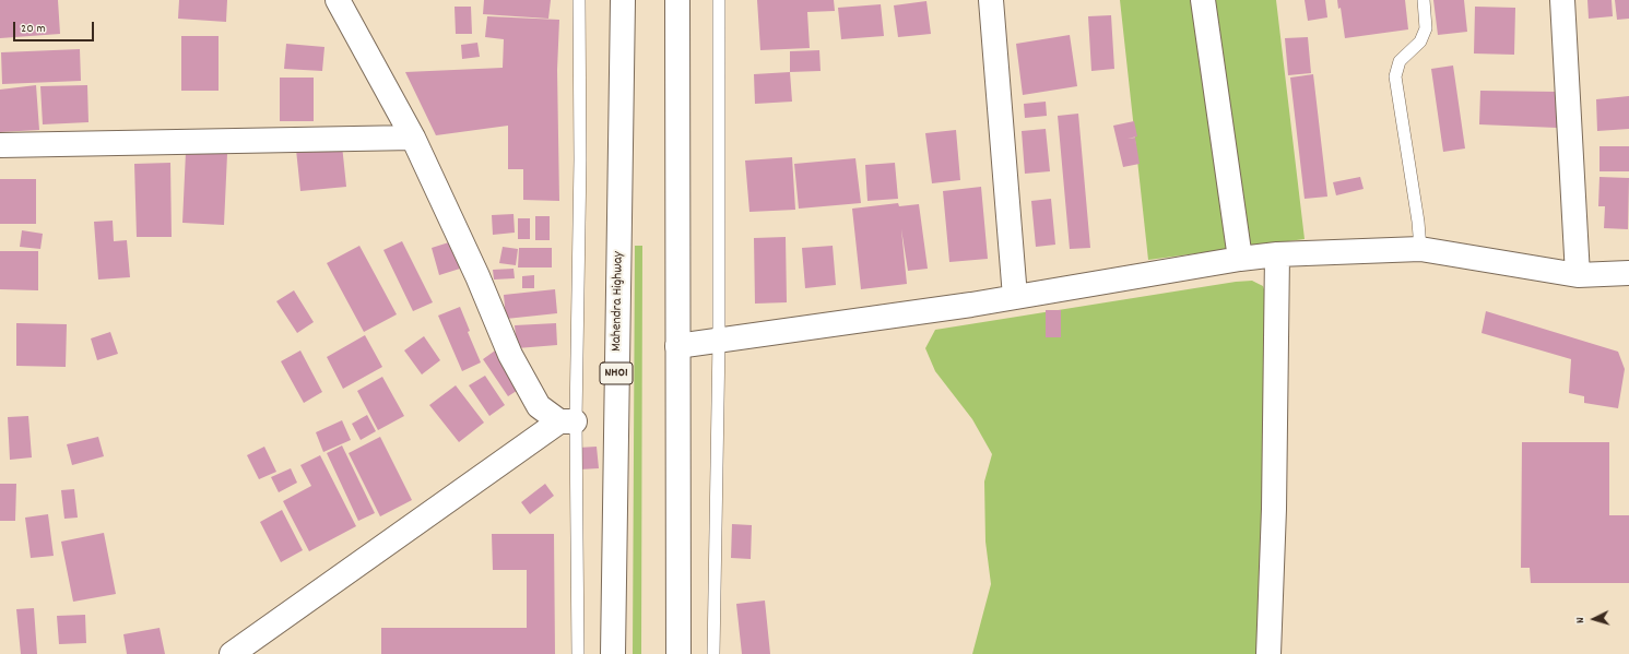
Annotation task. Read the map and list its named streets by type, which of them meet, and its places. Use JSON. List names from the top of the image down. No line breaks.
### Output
{"streets":{"main road":["Mahendra Highway","NH01"]},"scale_bar":"20 m","north":"left"}
